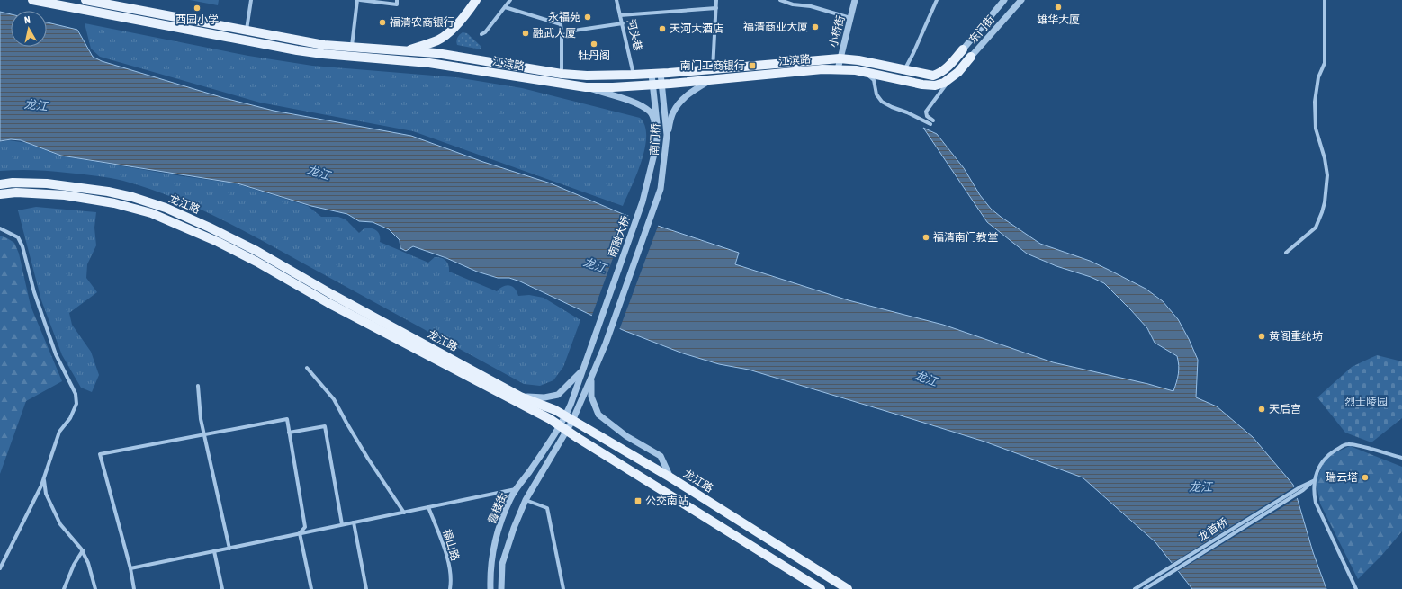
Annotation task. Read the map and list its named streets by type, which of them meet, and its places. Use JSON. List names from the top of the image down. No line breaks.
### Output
{"streets":{"main road":["江滨路","龙江路"],"street":["东门街","小桥街","河头巷","南门桥","南融大桥","霞楼街","龙首桥","福山路"]},"crossings":[["东门街","江滨路"],["小桥街","江滨路"],["河头巷","江滨路"],["江滨路","南门桥"],["南门桥","南融大桥"],["龙江路","霞楼街"]],"water":["龙江"],"parks":["烈士陵园"],"places":{"other":["雄华大厦","西园小学","永福苑","福清农商银行","福清商业大厦","天河大酒店","融武大厦","牡丹阁","福清南门教堂","黄阁重纶坊","天后宫","瑞云塔"],"transit":["南门工商银行","公交南站"]},"north":"top"}
